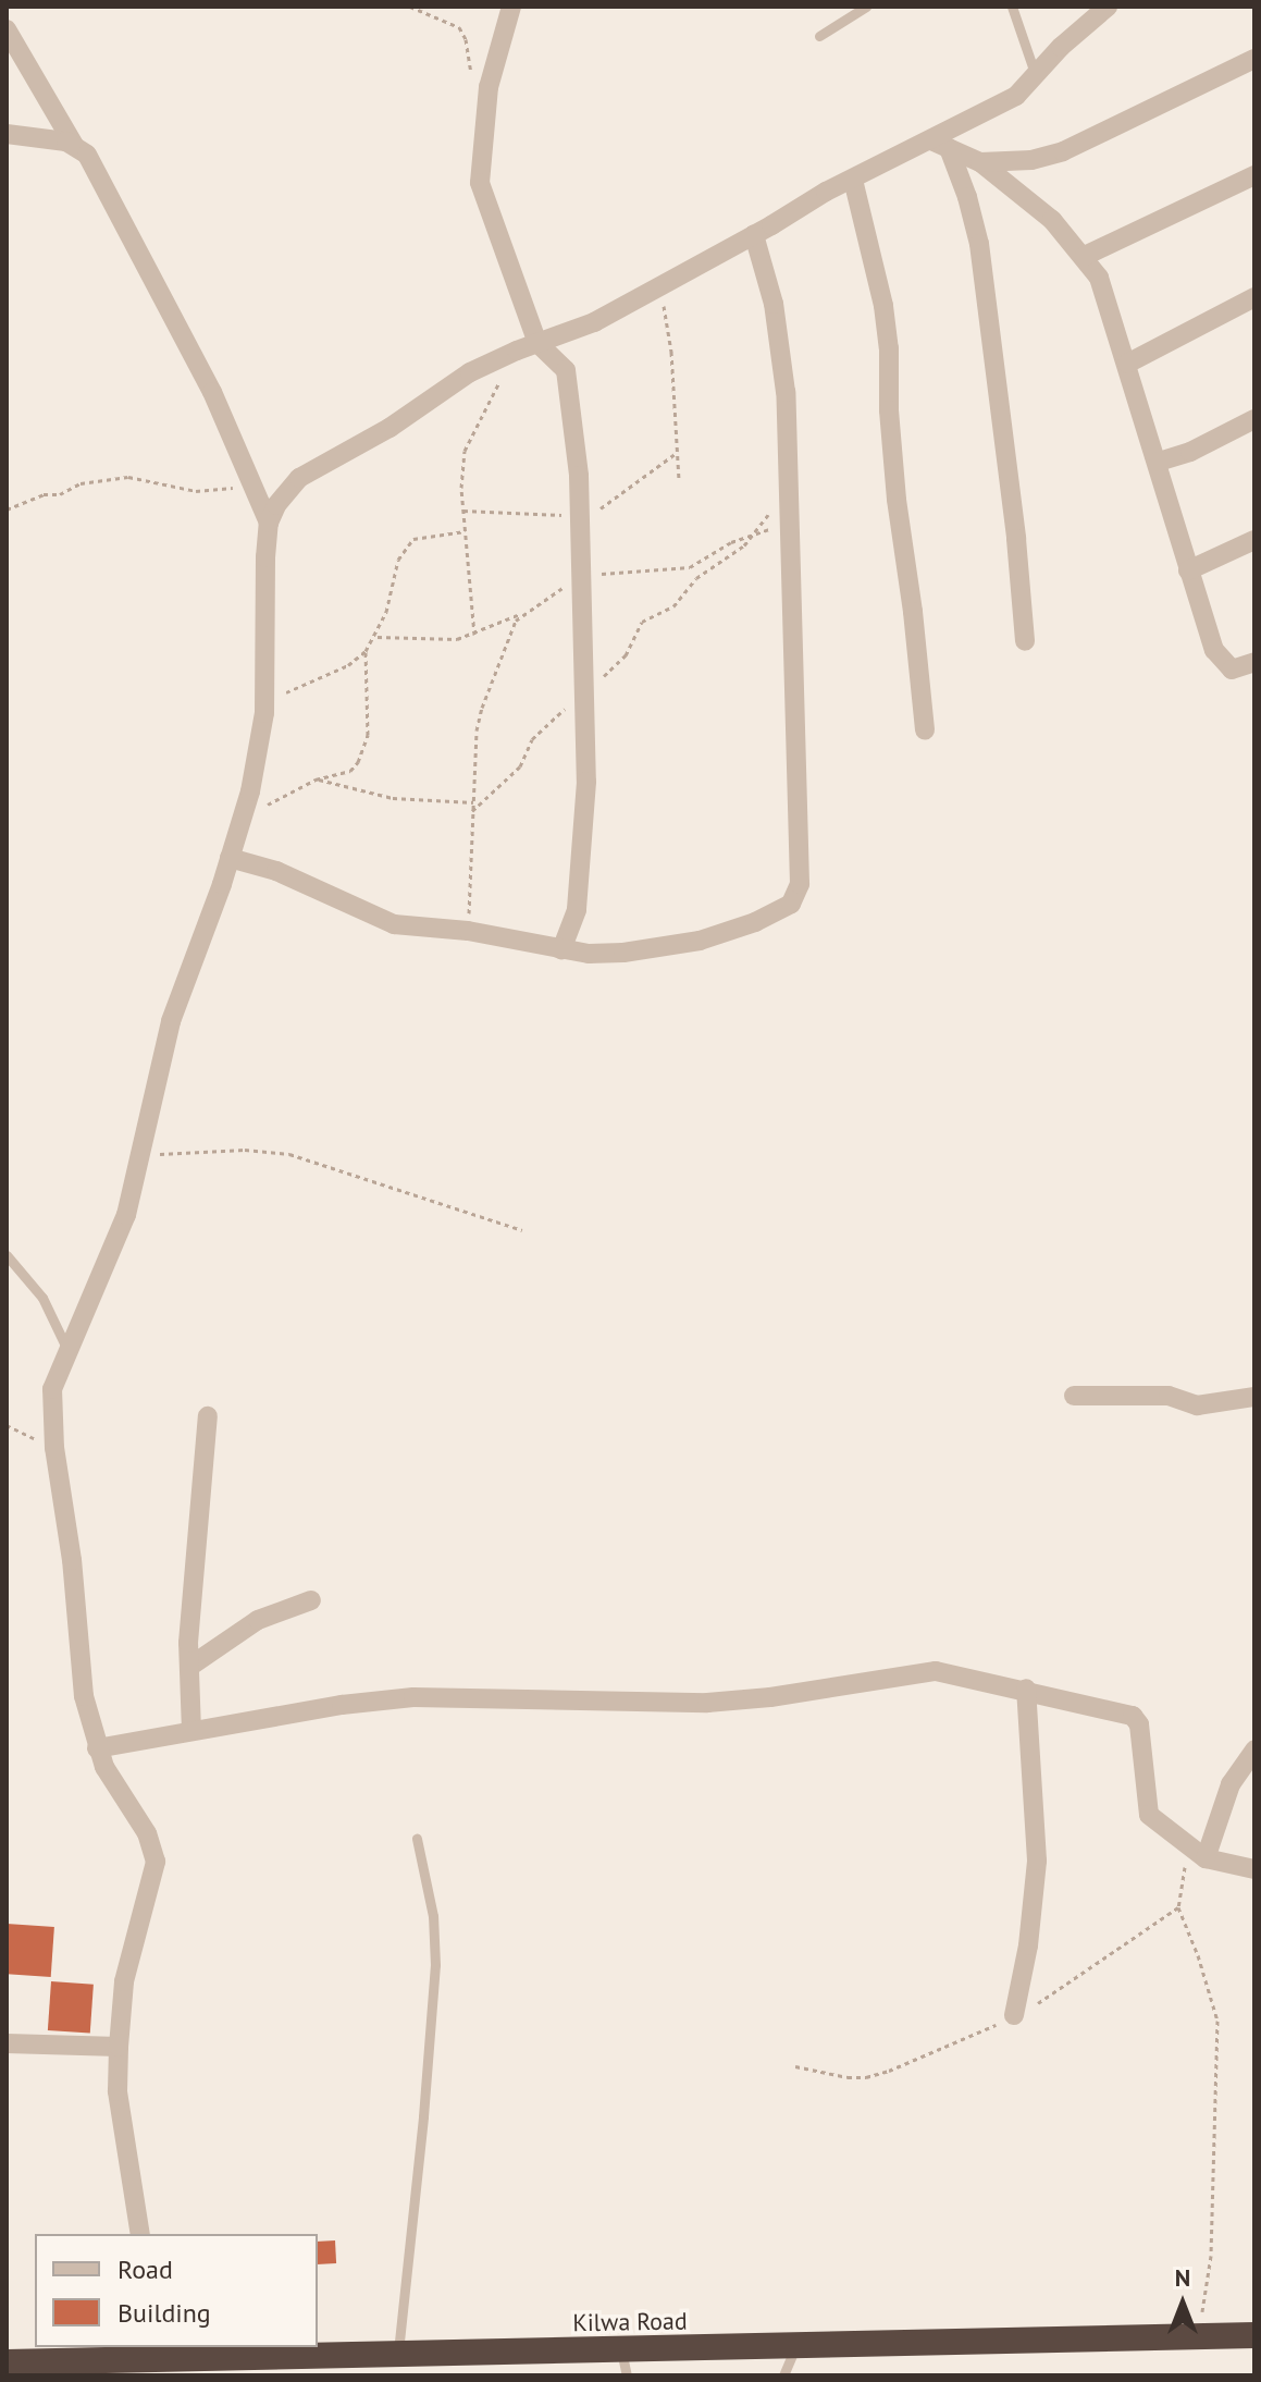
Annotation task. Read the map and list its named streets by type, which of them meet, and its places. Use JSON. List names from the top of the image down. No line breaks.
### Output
{"streets":{"highway":["Kilwa Road"]},"legend":["Road","Building"],"north":"top"}
